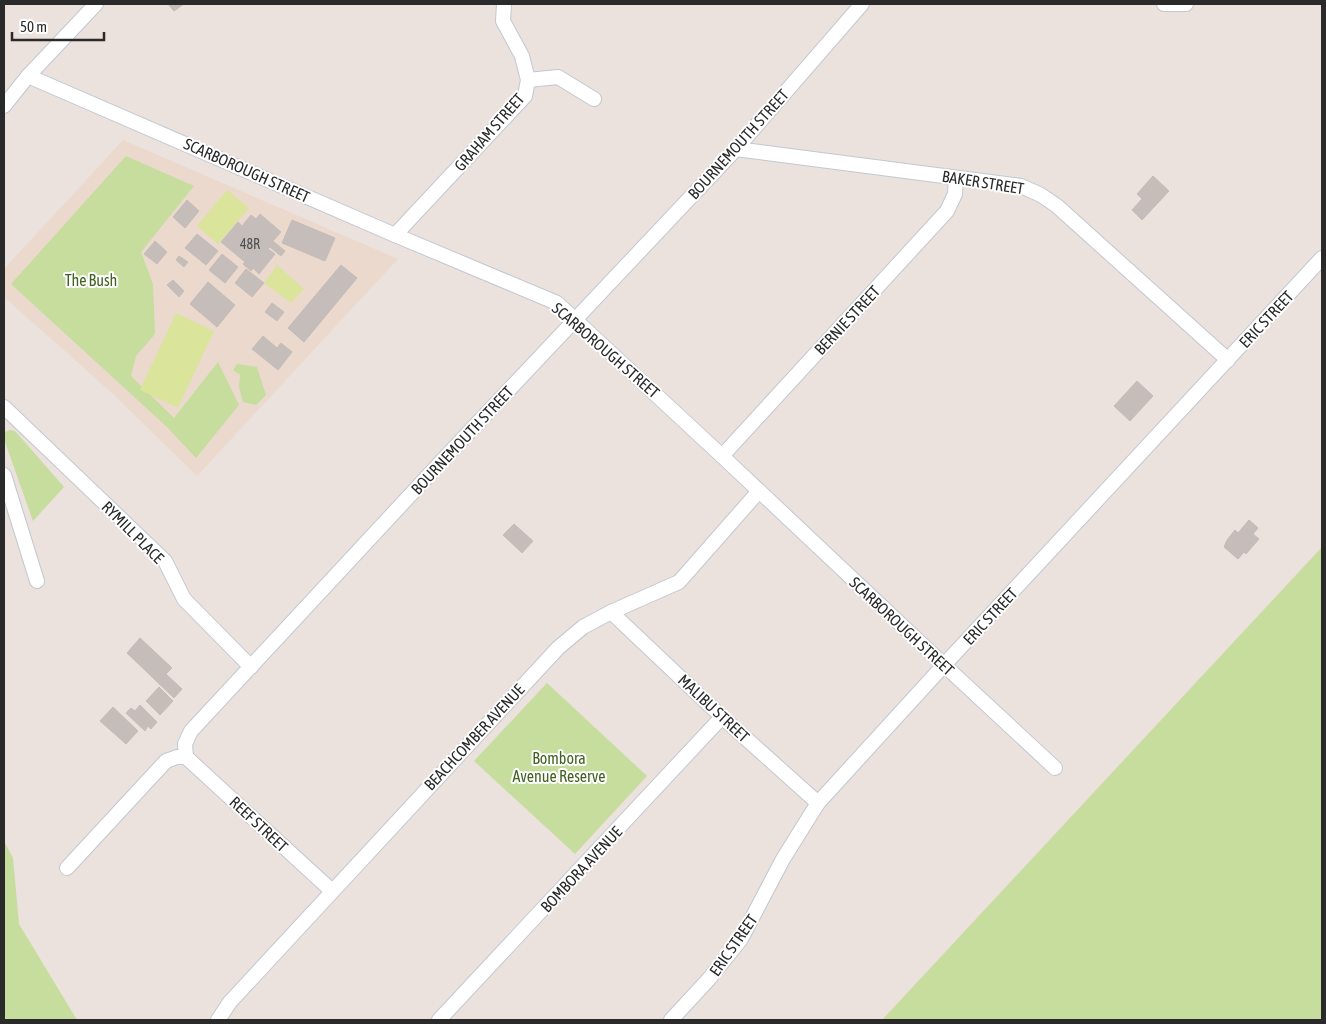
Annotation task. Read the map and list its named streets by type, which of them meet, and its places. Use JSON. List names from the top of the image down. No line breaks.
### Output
{"streets":{"street":["GRAHAM STREET","BOURNEMOUTH STREET","SCARBOROUGH STREET","BAKER STREET","ERIC STREET","BERNIE STREET","RYMILL PLACE","MALIBU STREET","BEACHCOMBER AVENUE","REEF STREET","BOMBORA AVENUE"]},"crossings":[["GRAHAM STREET","SCARBOROUGH STREET"],["BOURNEMOUTH STREET","SCARBOROUGH STREET"],["BOURNEMOUTH STREET","BAKER STREET"],["BOURNEMOUTH STREET","RYMILL PLACE"],["BOURNEMOUTH STREET","REEF STREET"],["SCARBOROUGH STREET","ERIC STREET"],["SCARBOROUGH STREET","BERNIE STREET"],["SCARBOROUGH STREET","BEACHCOMBER AVENUE"],["BAKER STREET","ERIC STREET"],["BAKER STREET","BERNIE STREET"],["ERIC STREET","MALIBU STREET"],["MALIBU STREET","BEACHCOMBER AVENUE"],["MALIBU STREET","BOMBORA AVENUE"],["BEACHCOMBER AVENUE","REEF STREET"]],"parks":["The Bush","Bombora Avenue Reserve"],"house_numbers":["48R"],"scale_bar":"50 m"}
